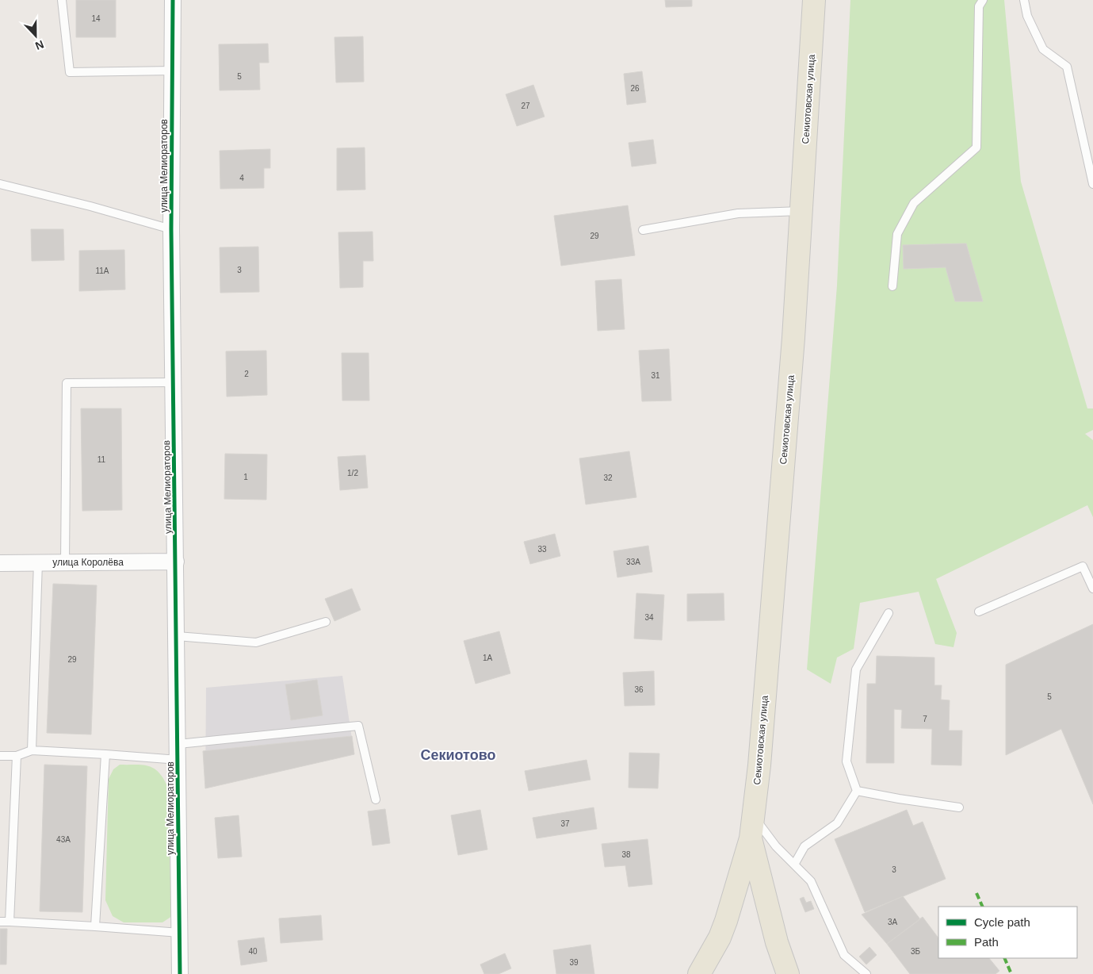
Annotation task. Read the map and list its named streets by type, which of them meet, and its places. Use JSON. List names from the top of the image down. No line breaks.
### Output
{"streets":{"main road":["Секиотовская улица"],"street":["улица Мелиораторов","улица Королёва"]},"crossings":[["улица Мелиораторов","улица Королёва"]],"districts":["Секиотово"],"house_numbers":["14","5","26","27","4","29","3","11А","2","31","11","1/2","1","32","33","33А","34","1А","29","36","5","7","37","43А","38","3","3А","40","3Б","39"],"legend":["Cycle path","Path"],"north":"bottom"}
